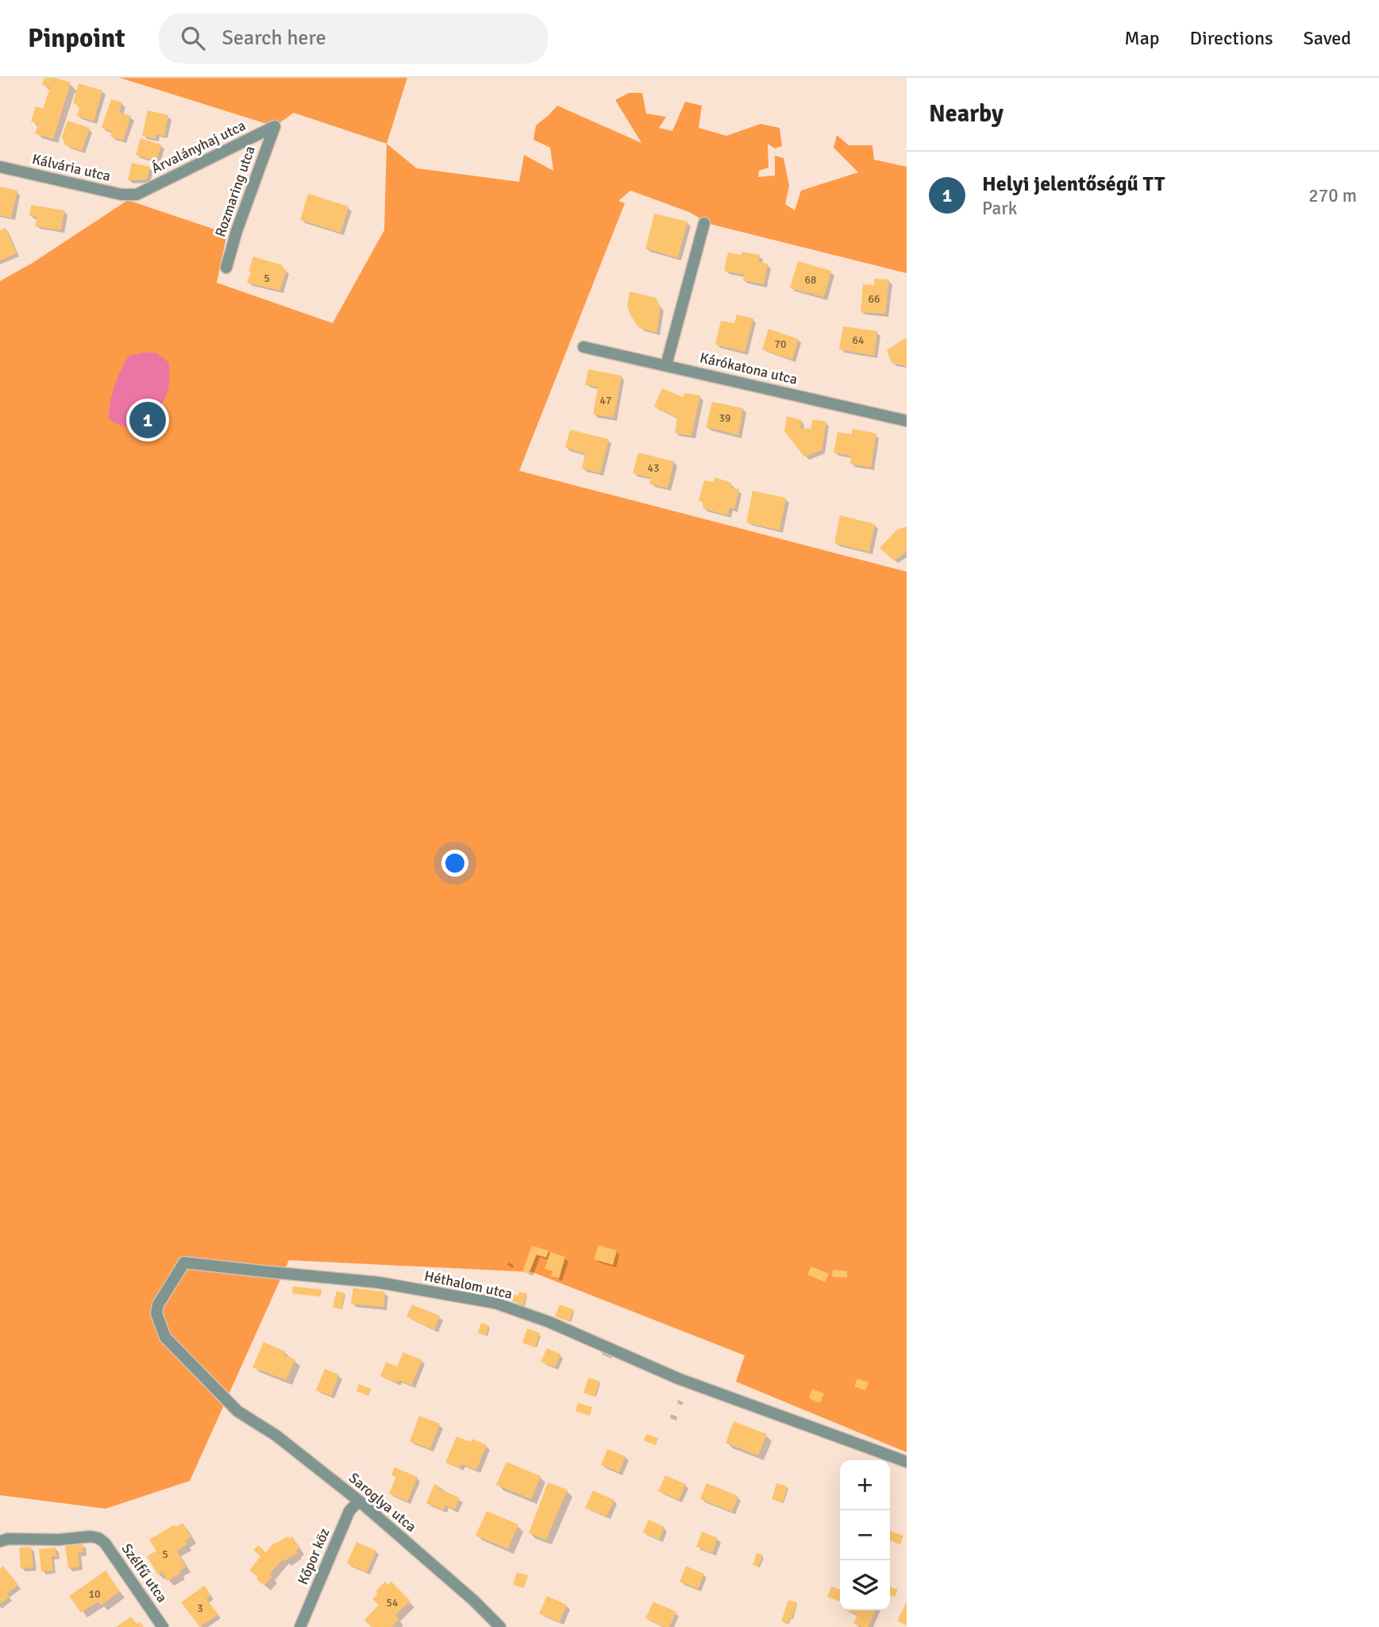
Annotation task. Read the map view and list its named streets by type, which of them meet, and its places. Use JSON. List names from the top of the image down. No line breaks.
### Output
{"streets":{"street":["Árvalányhaj utca","Kálvária utca","Rozmaring utca","Kárókatona utca","Héthalom utca","Saroglya utca","Kőpor köz","Szélfű utca"]},"crossings":[["Árvalányhaj utca","Kálvária utca"],["Árvalányhaj utca","Rozmaring utca"],["Héthalom utca","Saroglya utca"],["Saroglya utca","Kőpor köz"]],"house_numbers":["5","68","66","64","70","47","39","43","5","10","54","3"],"page":{"header":"Pinpoint","search":"Search here","nav":["Map","Directions","Saved"],"heading":"Nearby","list":[{"mark":"1","name":"Helyi jelentőségű TT","note":"Park","value":"270 m"}],"pins":"1","map_buttons":["+","−"]}}
